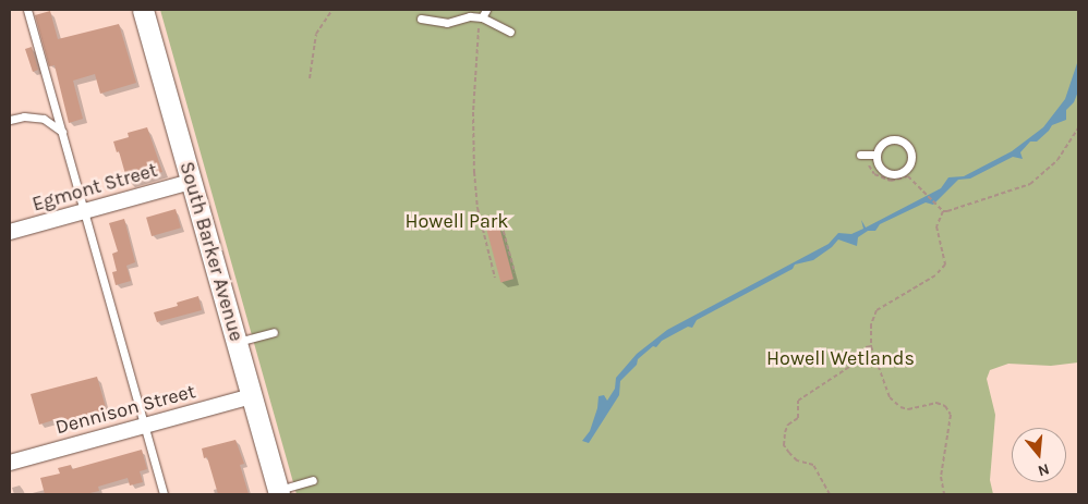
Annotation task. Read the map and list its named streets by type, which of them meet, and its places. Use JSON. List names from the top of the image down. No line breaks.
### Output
{"streets":{"main road":["South Barker Avenue"],"street":["Egmont Street","Dennison Street"]},"crossings":[["Egmont Street","South Barker Avenue"],["South Barker Avenue","Dennison Street"]],"parks":["Howell Park","Howell Wetlands"],"north":"bottom"}
